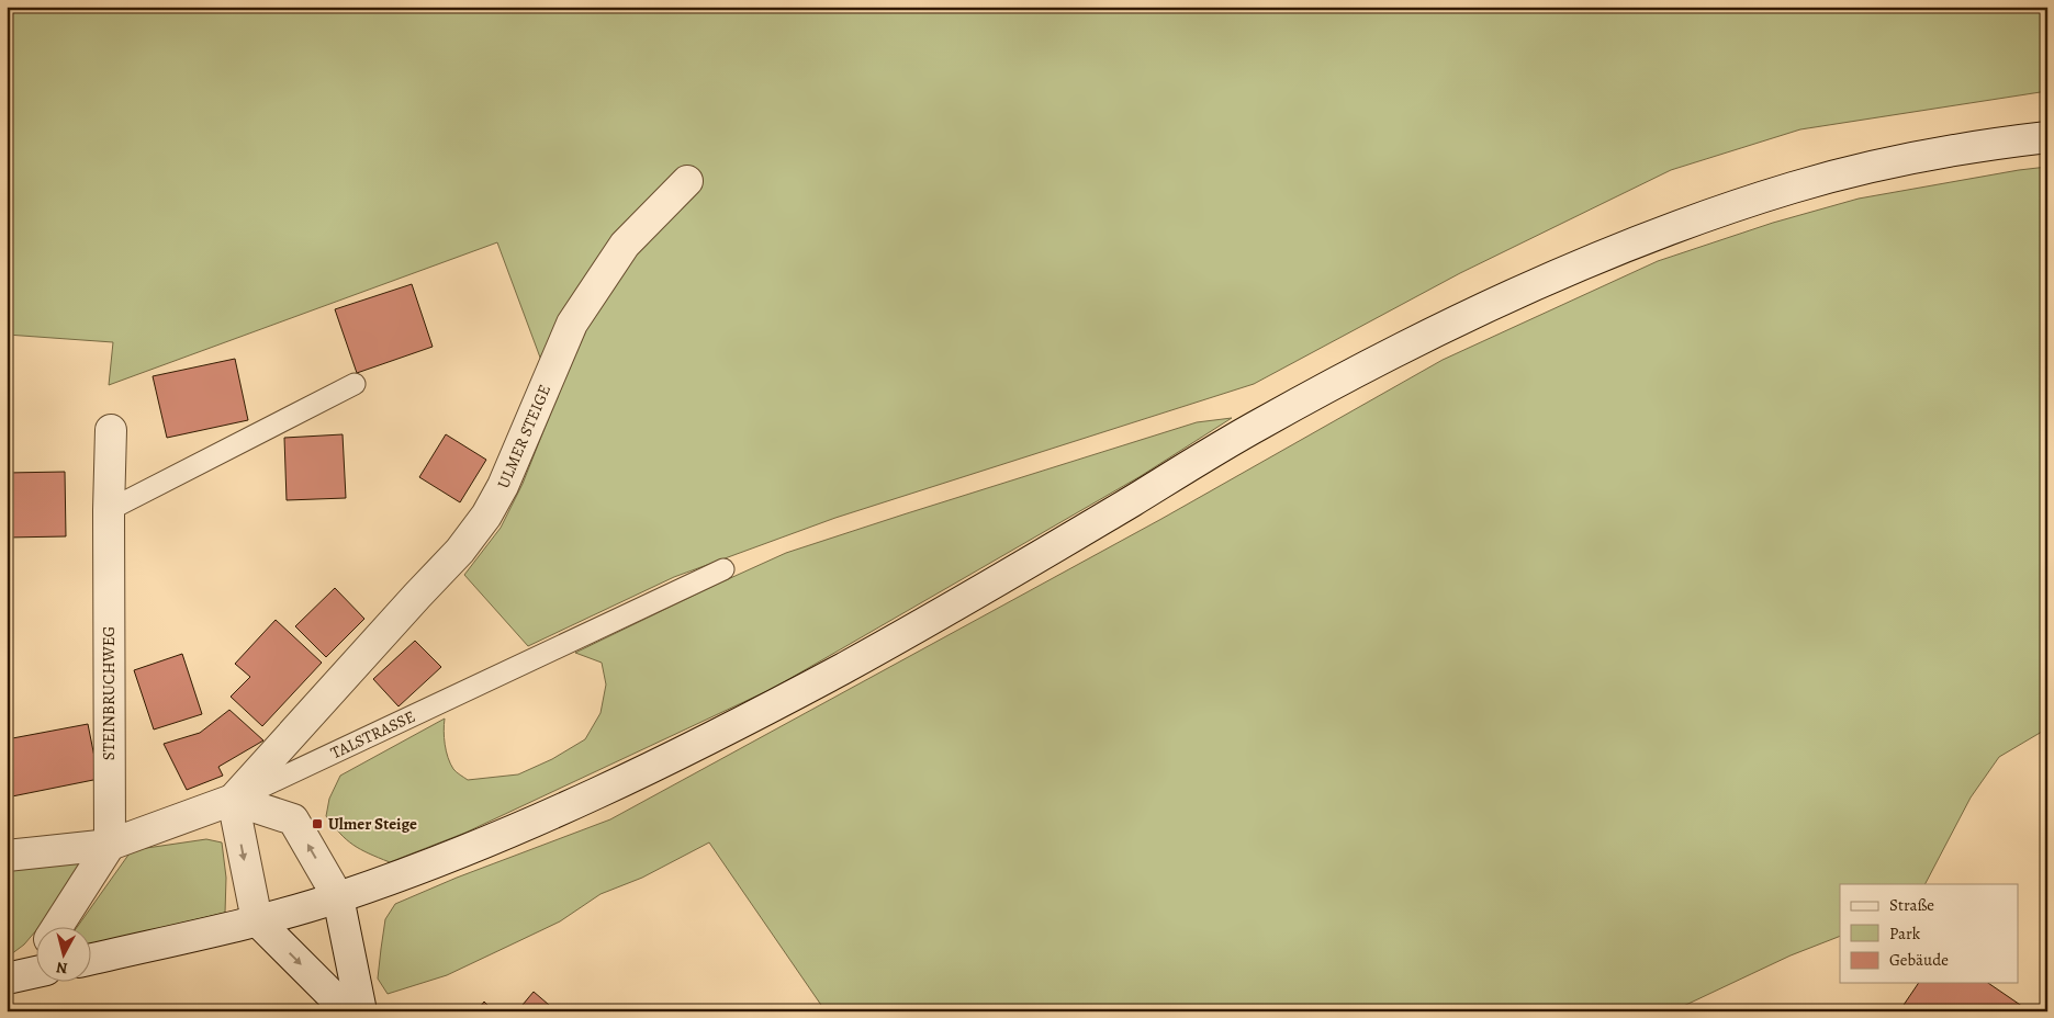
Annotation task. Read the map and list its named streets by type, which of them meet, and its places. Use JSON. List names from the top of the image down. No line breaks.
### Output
{"streets":{"street":["ULMER STEIGE","STEINBRUCHWEG","TALSTRASSE"]},"crossings":[["ULMER STEIGE","TALSTRASSE"],["STEINBRUCHWEG","TALSTRASSE"]],"places":{"transit":["Ulmer Steige"]},"legend":["Straße","Park","Gebäude"],"north":"bottom"}
